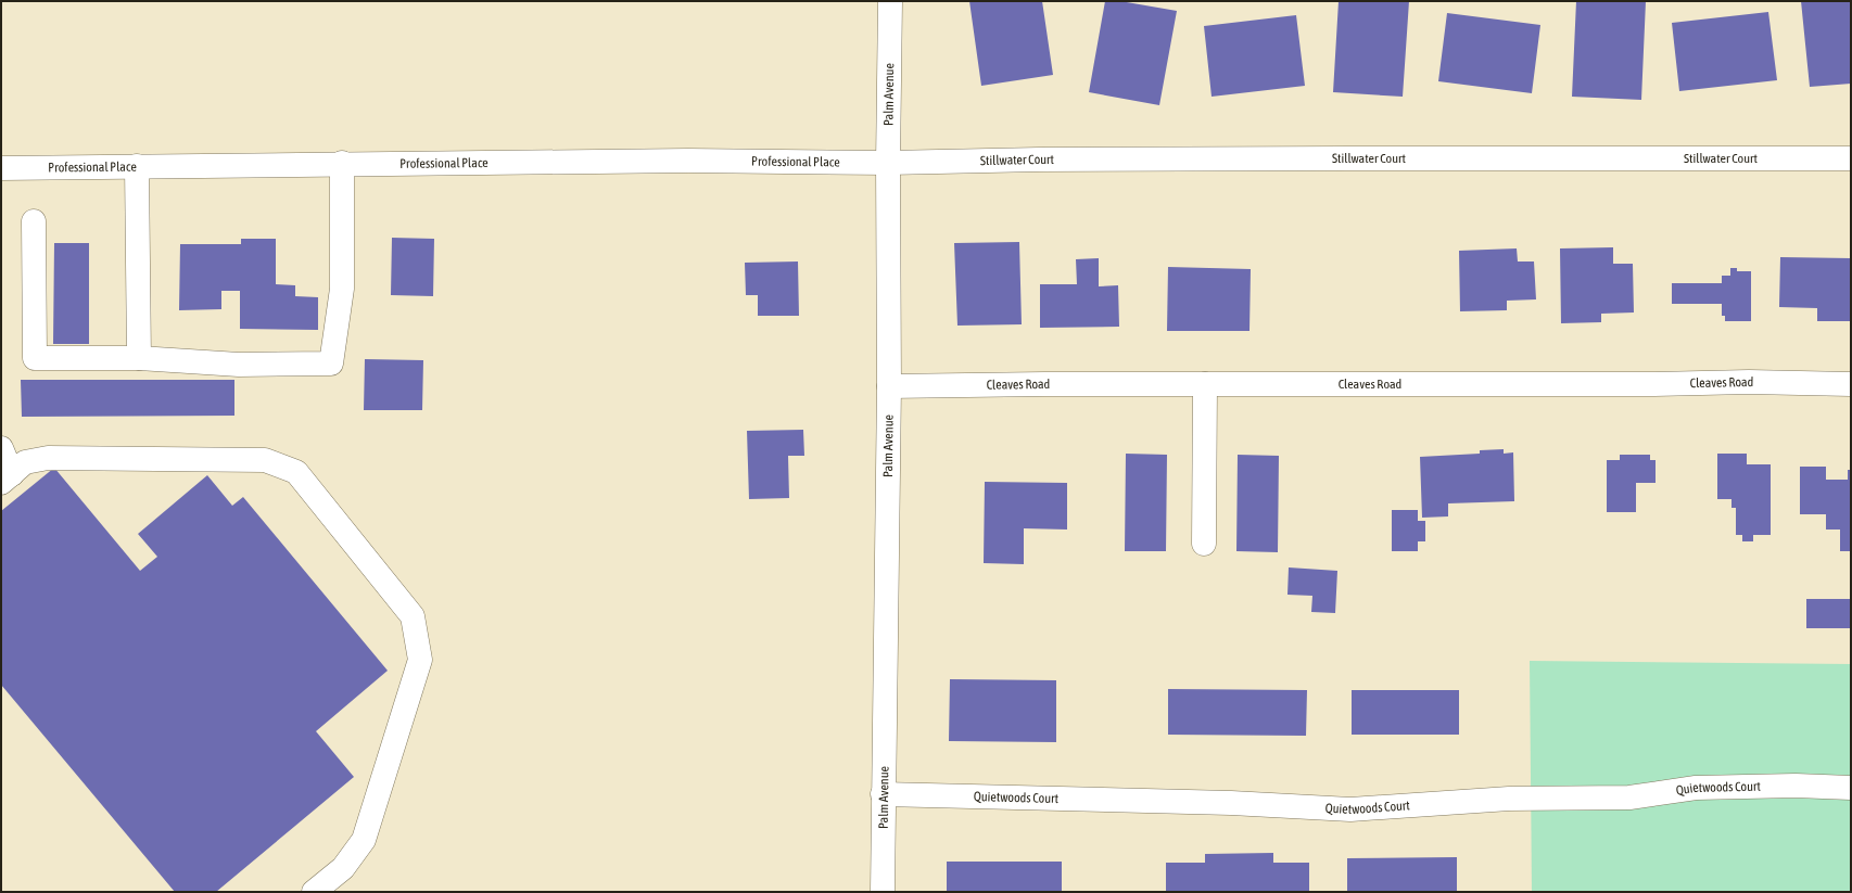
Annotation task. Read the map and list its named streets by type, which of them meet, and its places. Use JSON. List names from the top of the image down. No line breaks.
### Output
{"streets":{"street":["Palm Avenue","Stillwater Court","Professional Place","Cleaves Road","Quietwoods Court"]},"crossings":[["Palm Avenue","Stillwater Court"],["Palm Avenue","Professional Place"],["Palm Avenue","Cleaves Road"],["Palm Avenue","Quietwoods Court"],["Stillwater Court","Professional Place"]]}
